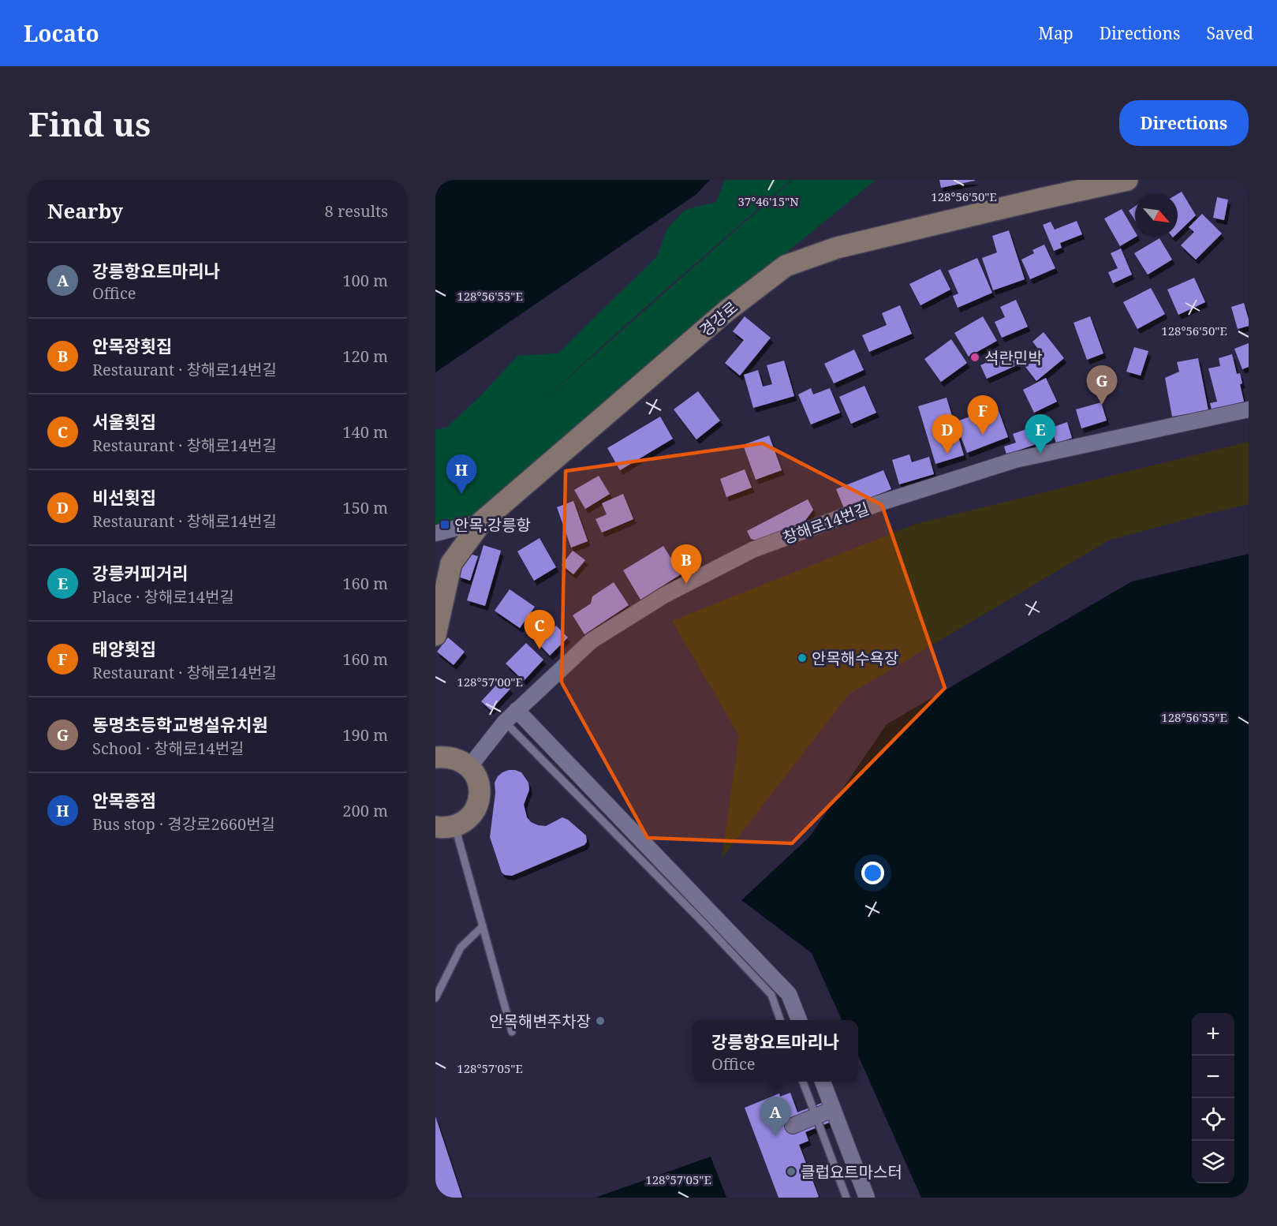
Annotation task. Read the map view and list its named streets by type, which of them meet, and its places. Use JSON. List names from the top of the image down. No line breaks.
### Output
{"streets":{"street":["경강로","창해로14번길"]},"places":{"other":["석란민박","안목해수욕장","안목해변주차장","클럽요트마스터"],"transit":["안목.강릉항"]},"north":"bottom right","page":{"header":"Locato","nav":["Map","Directions","Saved"],"buttons":"Directions","title":"Find us","heading":["Nearby","8 results"],"list":[{"mark":"A","name":"강릉항요트마리나","note":"Office","value":"100 m"},{"mark":"B","name":"안목장횟집","note":"Restaurant · 창해로14번길","value":"120 m"},{"mark":"C","name":"서울횟집","note":"Restaurant · 창해로14번길","value":"140 m"},{"mark":"D","name":"비선횟집","note":"Restaurant · 창해로14번길","value":"150 m"},{"mark":"E","name":"강릉커피거리","note":"Place · 창해로14번길","value":"160 m"},{"mark":"F","name":"태양횟집","note":"Restaurant · 창해로14번길","value":"160 m"},{"mark":"G","name":"동명초등학교병설유치원","note":"School · 창해로14번길","value":"190 m"},{"mark":"H","name":"안목종점","note":"Bus stop · 경강로2660번길","value":"200 m"}],"pins":["G","F","D","E","H","B","C","A"],"map_buttons":["+","−"],"popup":["강릉항요트마리나","Office"]},"coordinates":["128°56'50\"E","37°46'15\"N","128°56'55\"E","128°57'00\"E","128°57'05\"E"]}
